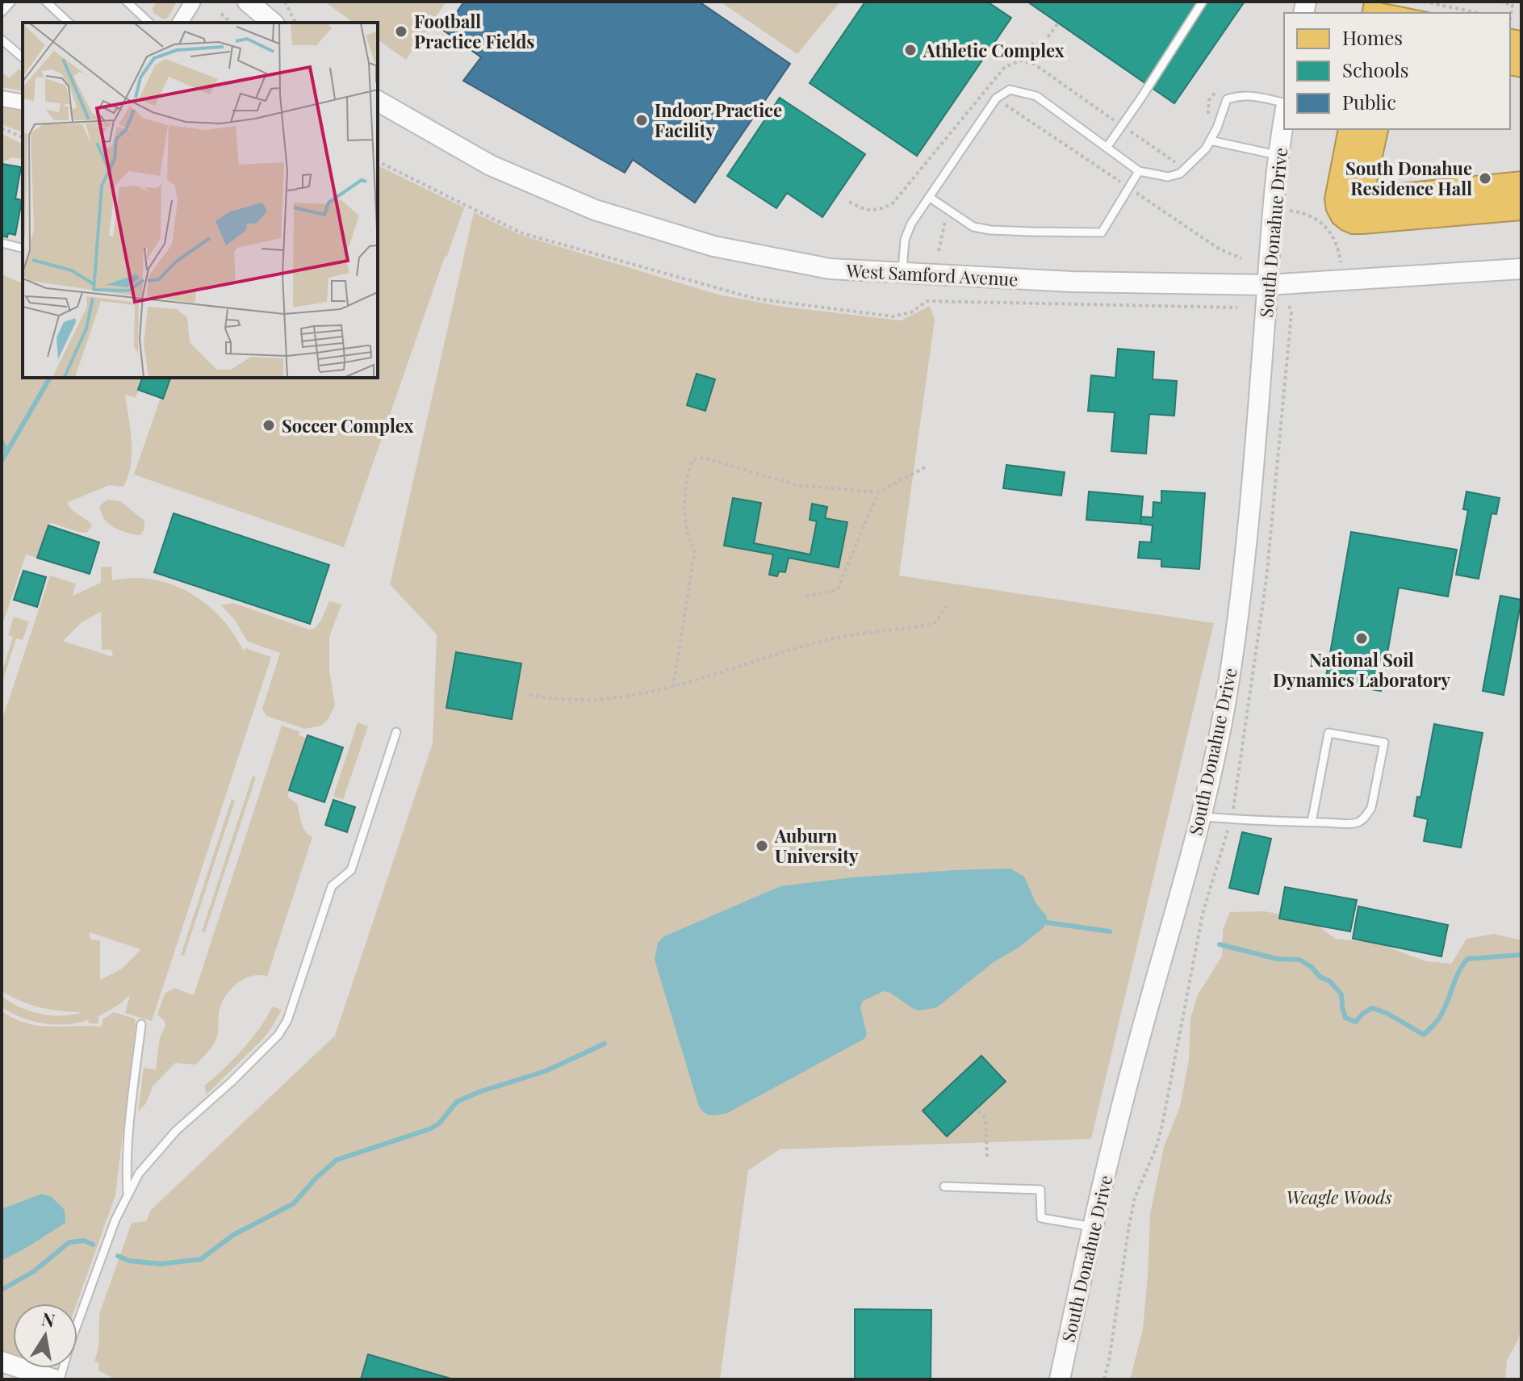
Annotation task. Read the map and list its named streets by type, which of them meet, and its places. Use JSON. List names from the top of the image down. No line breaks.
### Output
{"streets":{"street":["South Donahue Drive","West Samford Avenue"]},"crossings":[["South Donahue Drive","West Samford Avenue"]],"parks":["Weagle Woods"],"places":["Football Practice Fields","Athletic Complex","Indoor Practice Facility","South Donahue Residence Hall","Soccer Complex","National Soil Dynamics Laboratory","Auburn University"],"legend":["Homes","Schools","Public"],"north":"top"}
